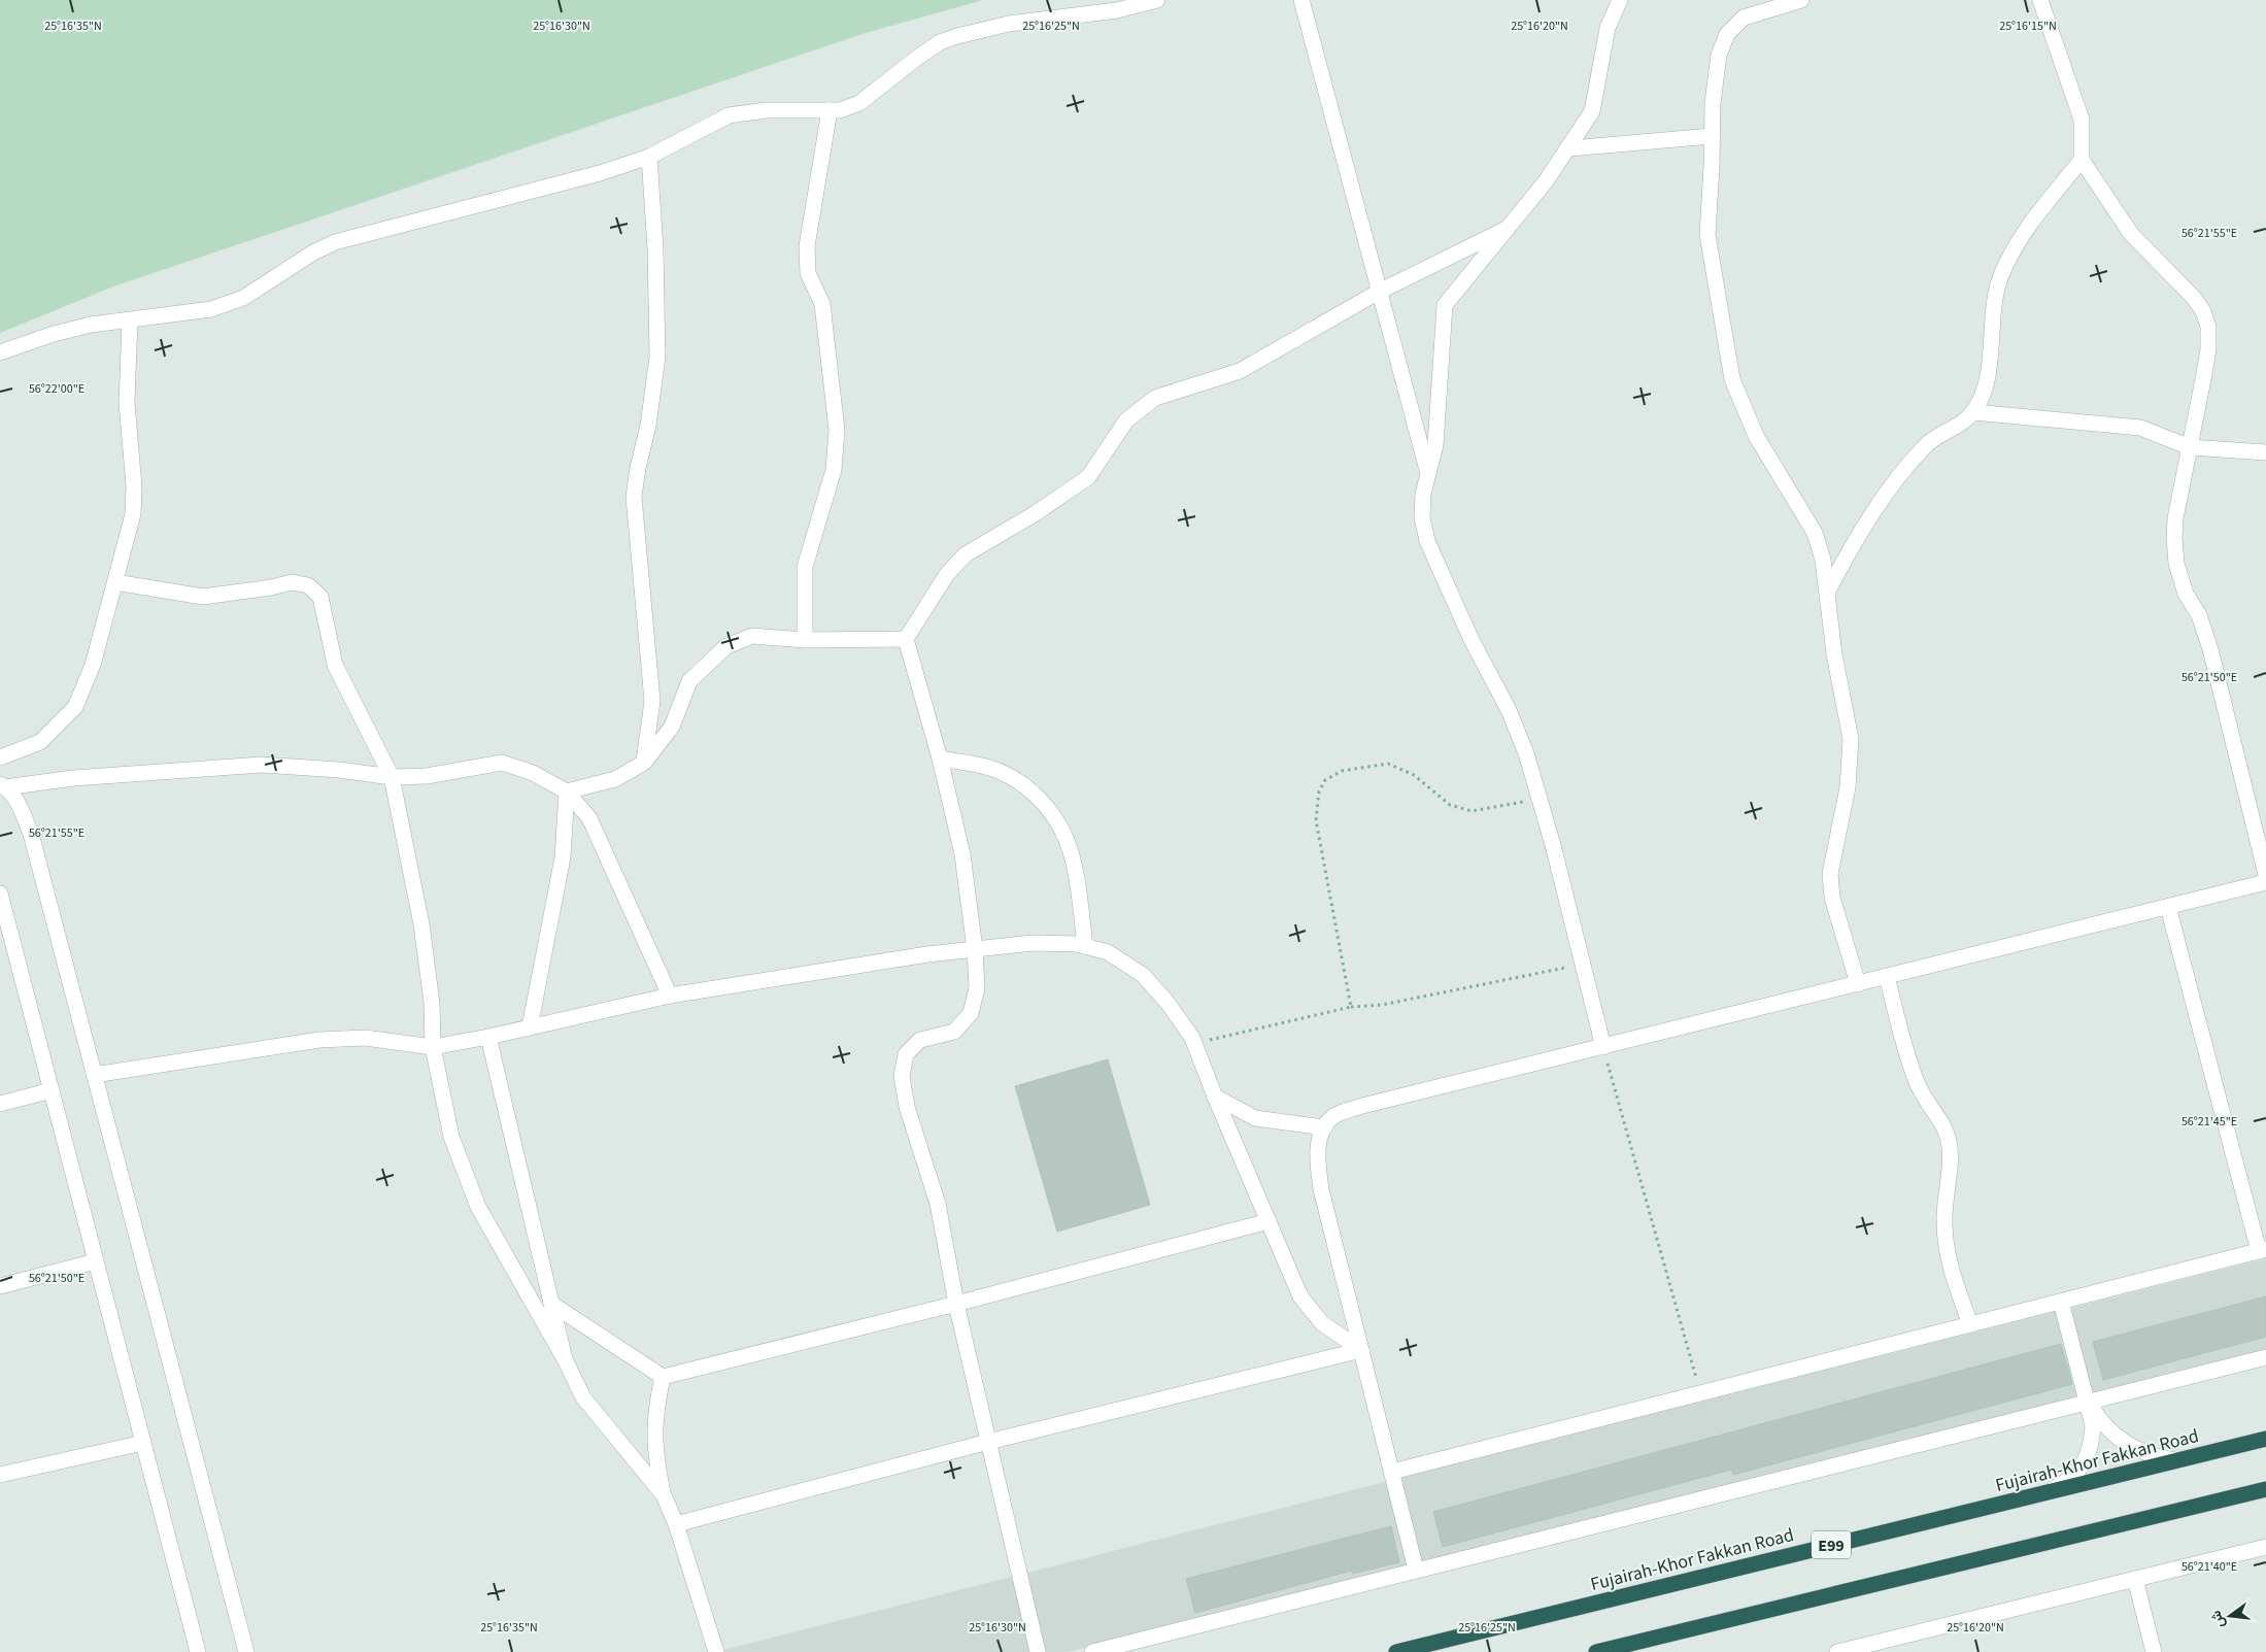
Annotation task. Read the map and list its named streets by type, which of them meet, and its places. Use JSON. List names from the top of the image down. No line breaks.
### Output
{"streets":{"highway":["Fujairah-Khor Fakkan Road","E99"]},"north":"left","coordinates":["25°16'35\"N","25°16'30\"N","25°16'25\"N","25°16'15\"N","25°16'20\"N","56°21'55\"E","56°22'00\"E","56°21'50\"E","56°21'45\"E","56°21'40\"E"]}
